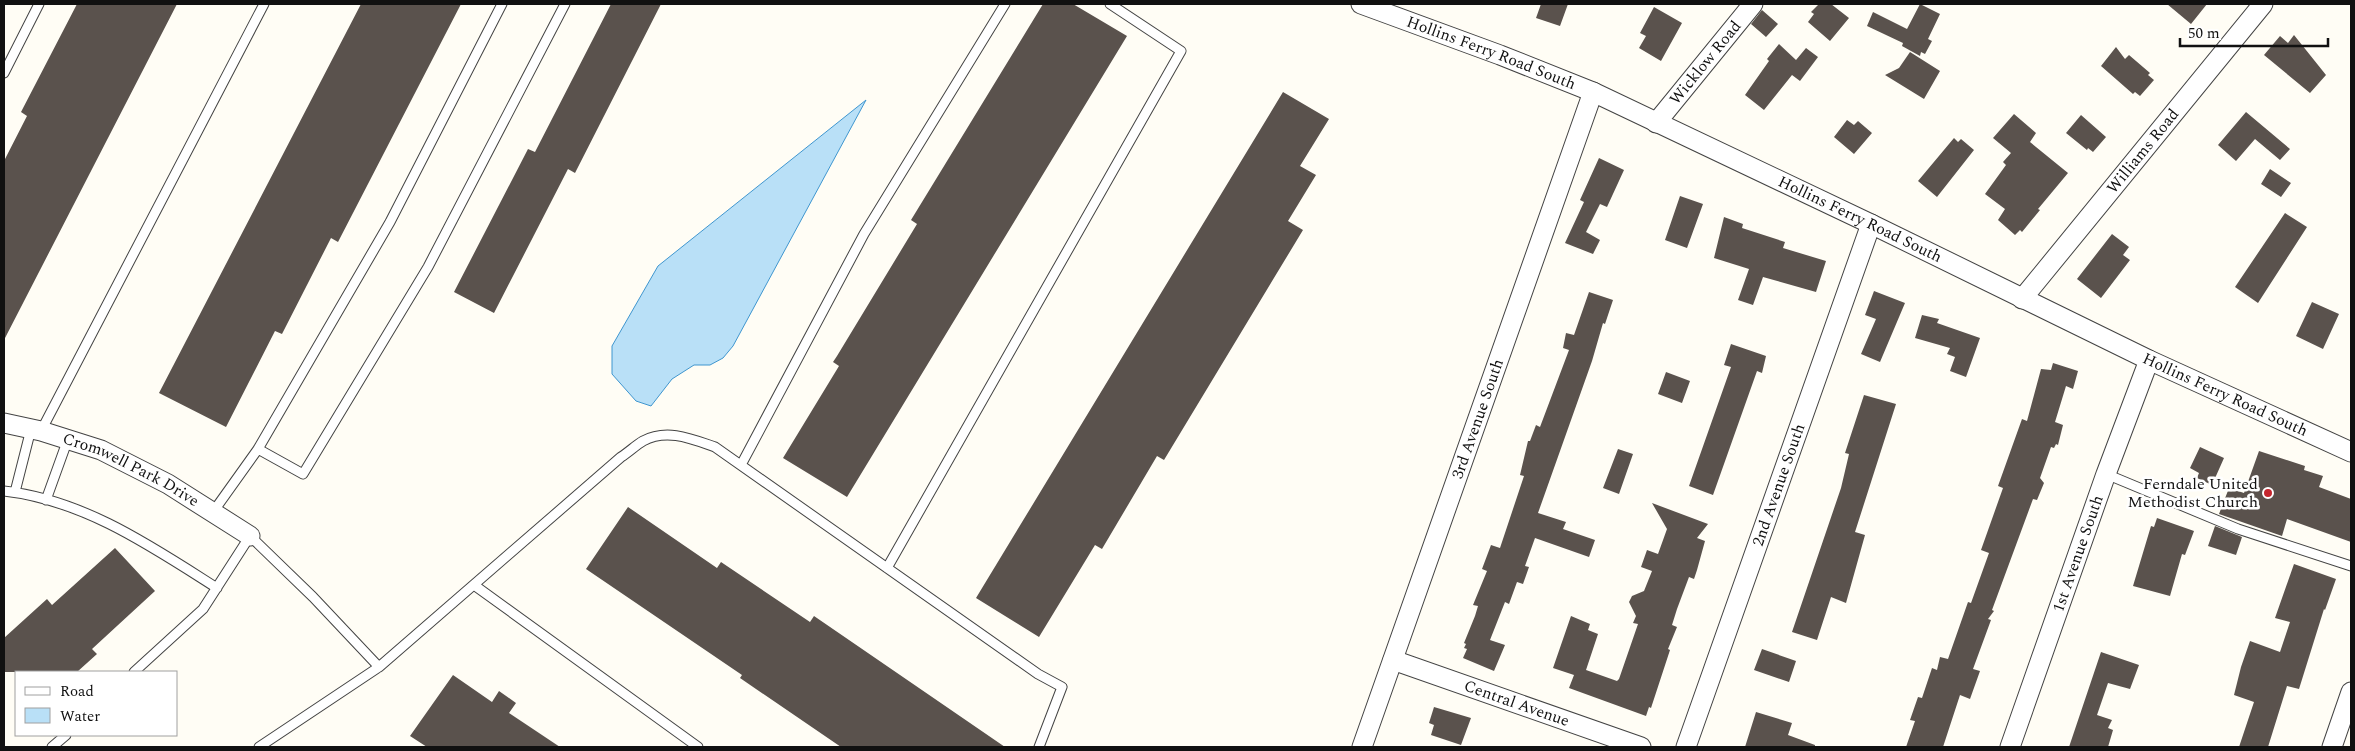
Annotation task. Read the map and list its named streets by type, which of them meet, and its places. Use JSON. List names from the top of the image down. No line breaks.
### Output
{"streets":{"street":["Hollins Ferry Road South","Wicklow Road","Williams Road","3rd Avenue South","Cromwell Park Drive","2nd Avenue South","1st Avenue South","Central Avenue"]},"crossings":[["Hollins Ferry Road South","Wicklow Road"],["Hollins Ferry Road South","Williams Road"],["Hollins Ferry Road South","3rd Avenue South"],["Hollins Ferry Road South","2nd Avenue South"],["Hollins Ferry Road South","1st Avenue South"],["3rd Avenue South","Central Avenue"]],"places":["Ferndale United Methodist Church"],"legend":["Road","Water"],"scale_bar":"50 m"}
